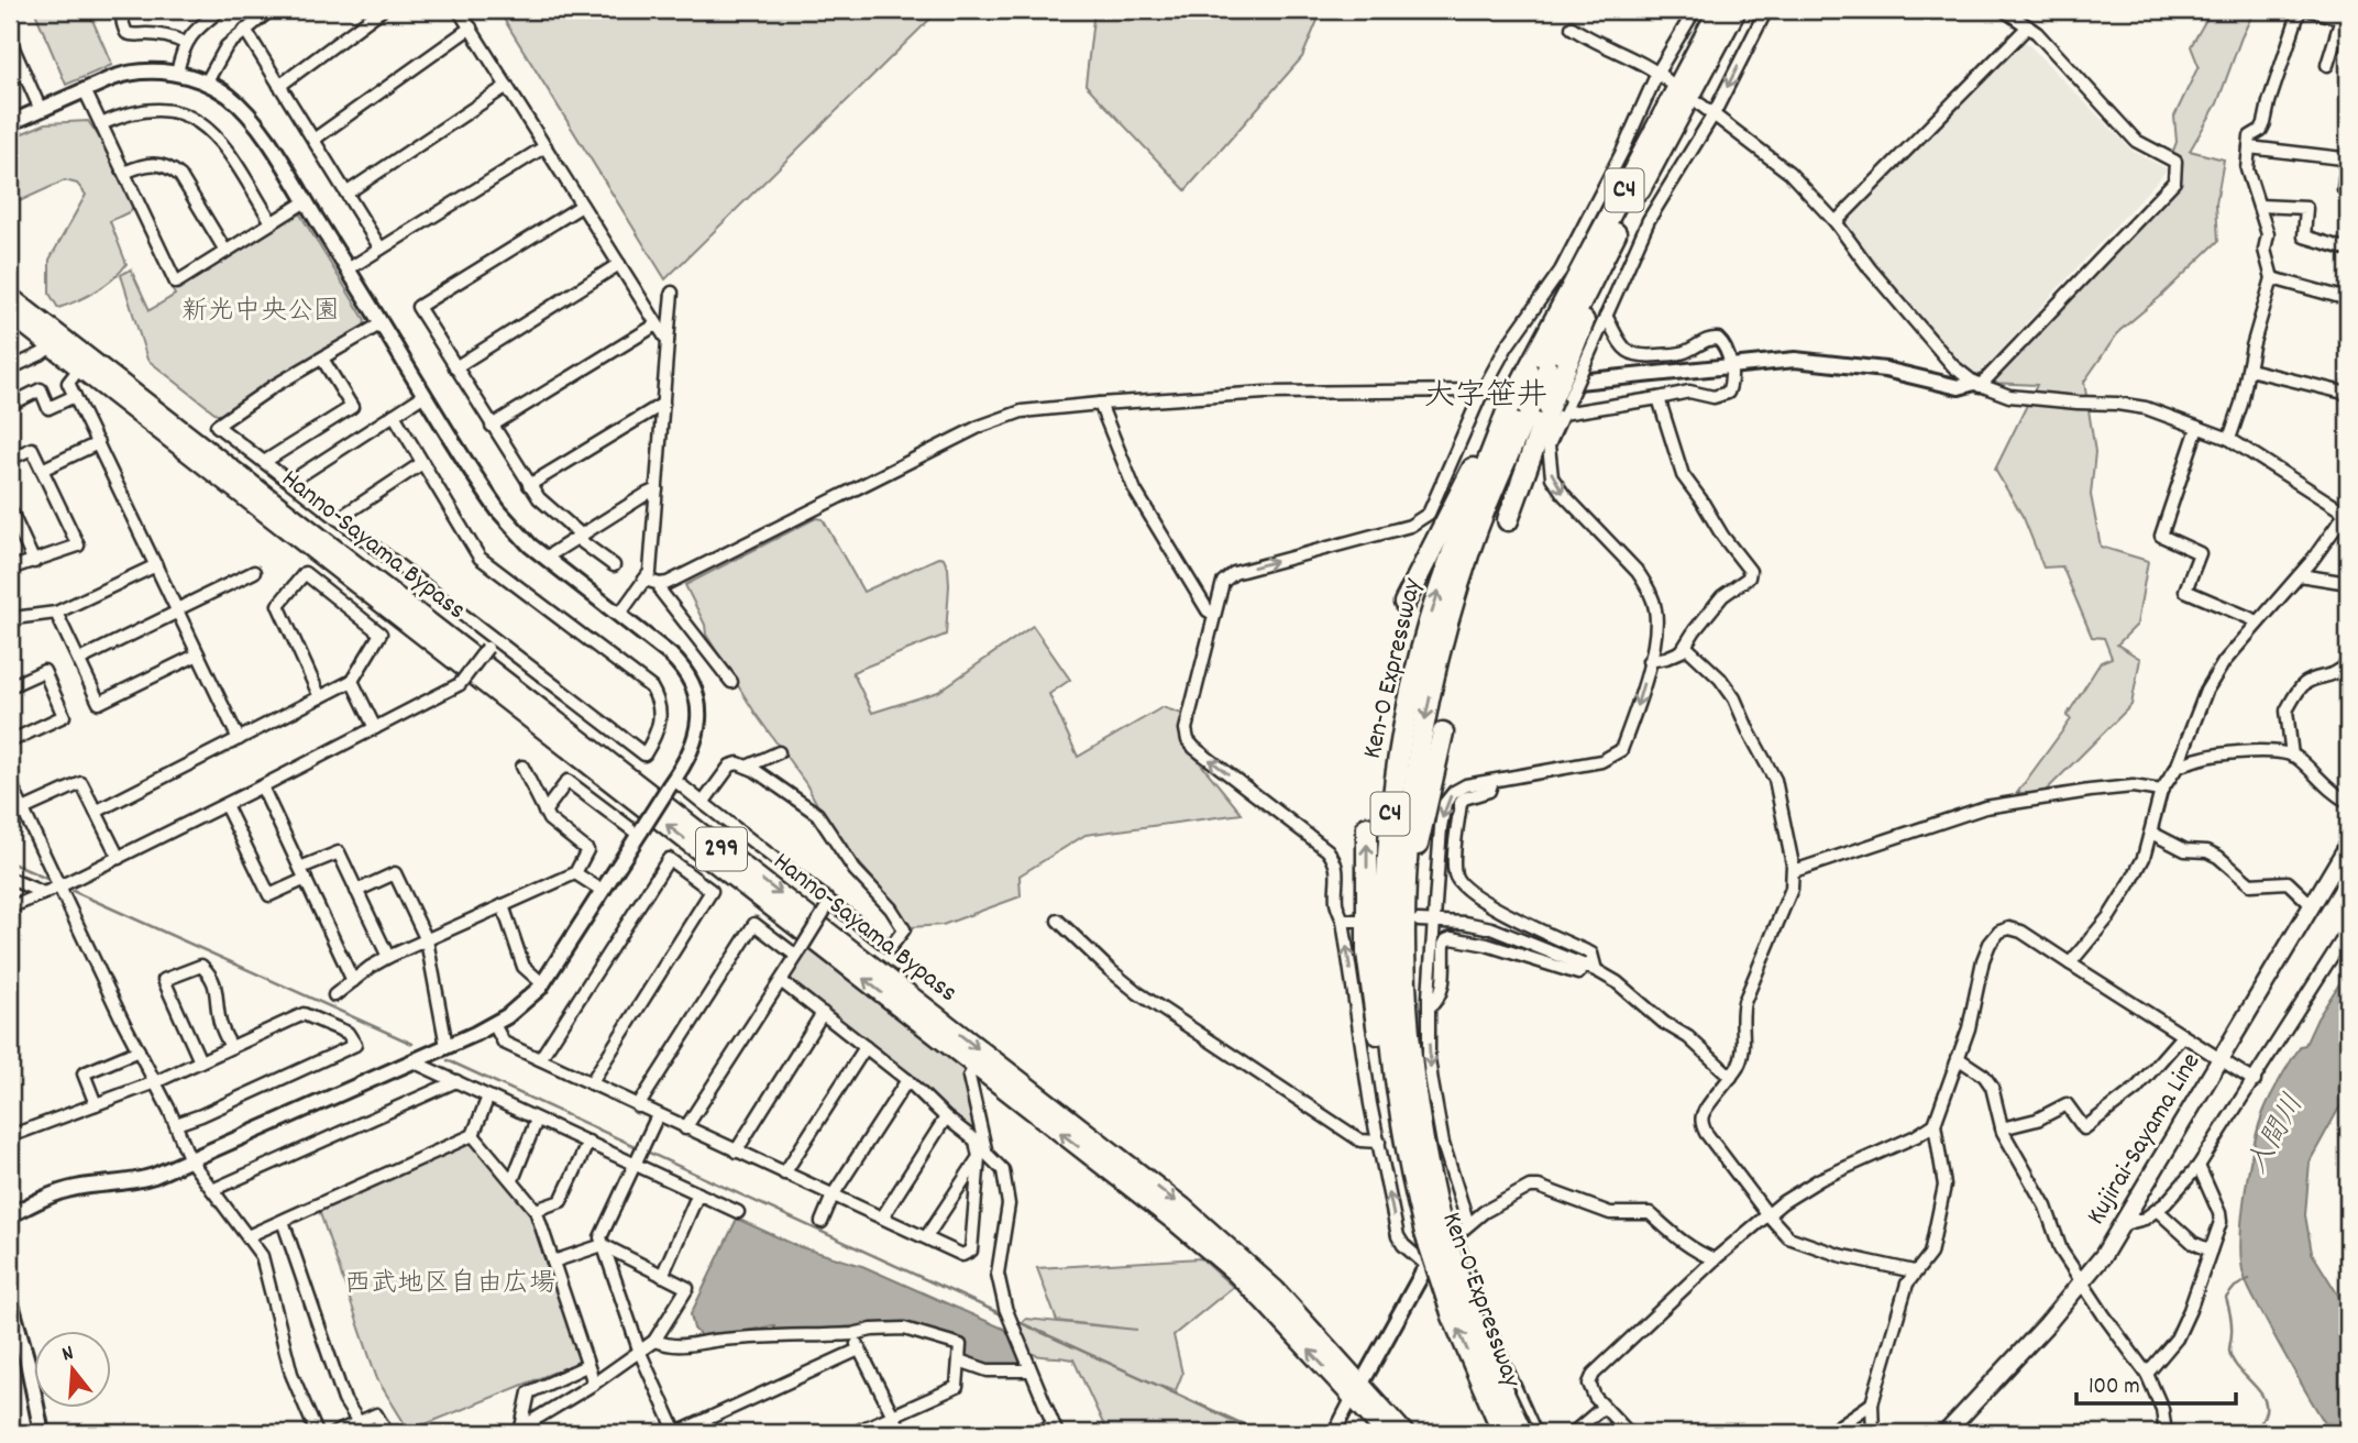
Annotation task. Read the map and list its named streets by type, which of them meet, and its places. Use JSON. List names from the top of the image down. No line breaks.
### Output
{"streets":{"highway":["C4","Hanno-Sayama Bypass","Ken-O Expressway","299"],"main road":["Kujirai-Sayama Line"]},"districts":["大字笹井"],"water":["入間川"],"parks":["新光中央公園","西武地区自由広場"],"scale_bar":"100 m","north":"top"}
